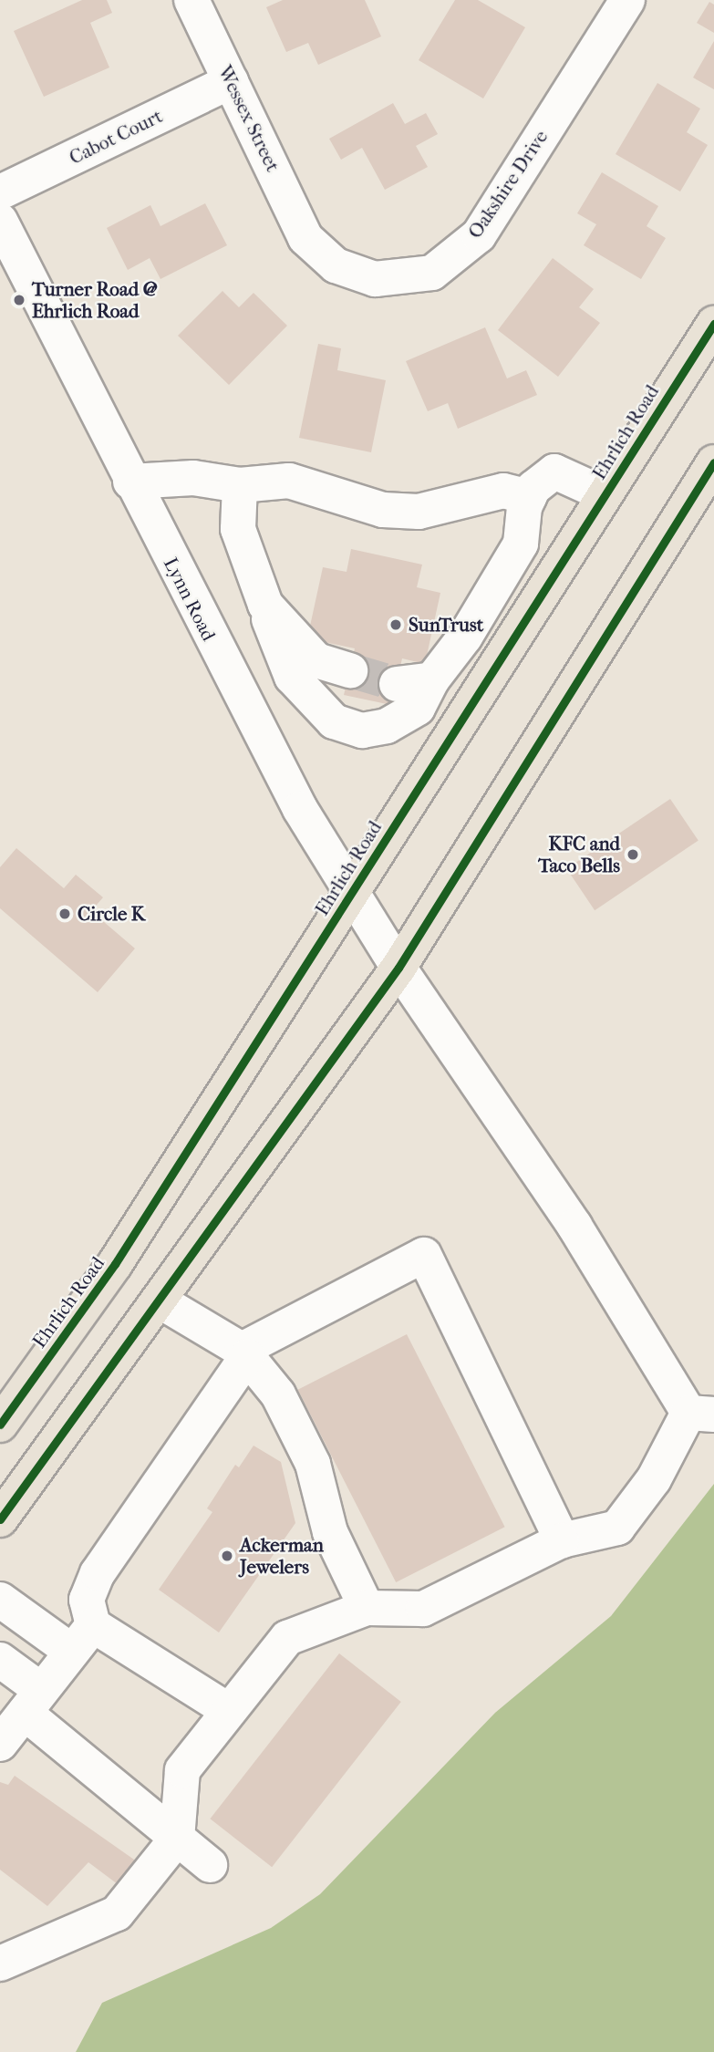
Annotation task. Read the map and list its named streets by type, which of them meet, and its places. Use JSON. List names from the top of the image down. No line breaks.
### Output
{"streets":{"main road":["Ehrlich Road"],"street":["Wessex Street","Cabot Court","Oakshire Drive","Lynn Road"]},"crossings":[["Wessex Street","Cabot Court"],["Wessex Street","Oakshire Drive"],["Ehrlich Road","Lynn Road"]],"places":["Turner Road @ Ehrlich Road","SunTrust","KFC and Taco Bells","Circle K","Ackerman Jewelers"]}
